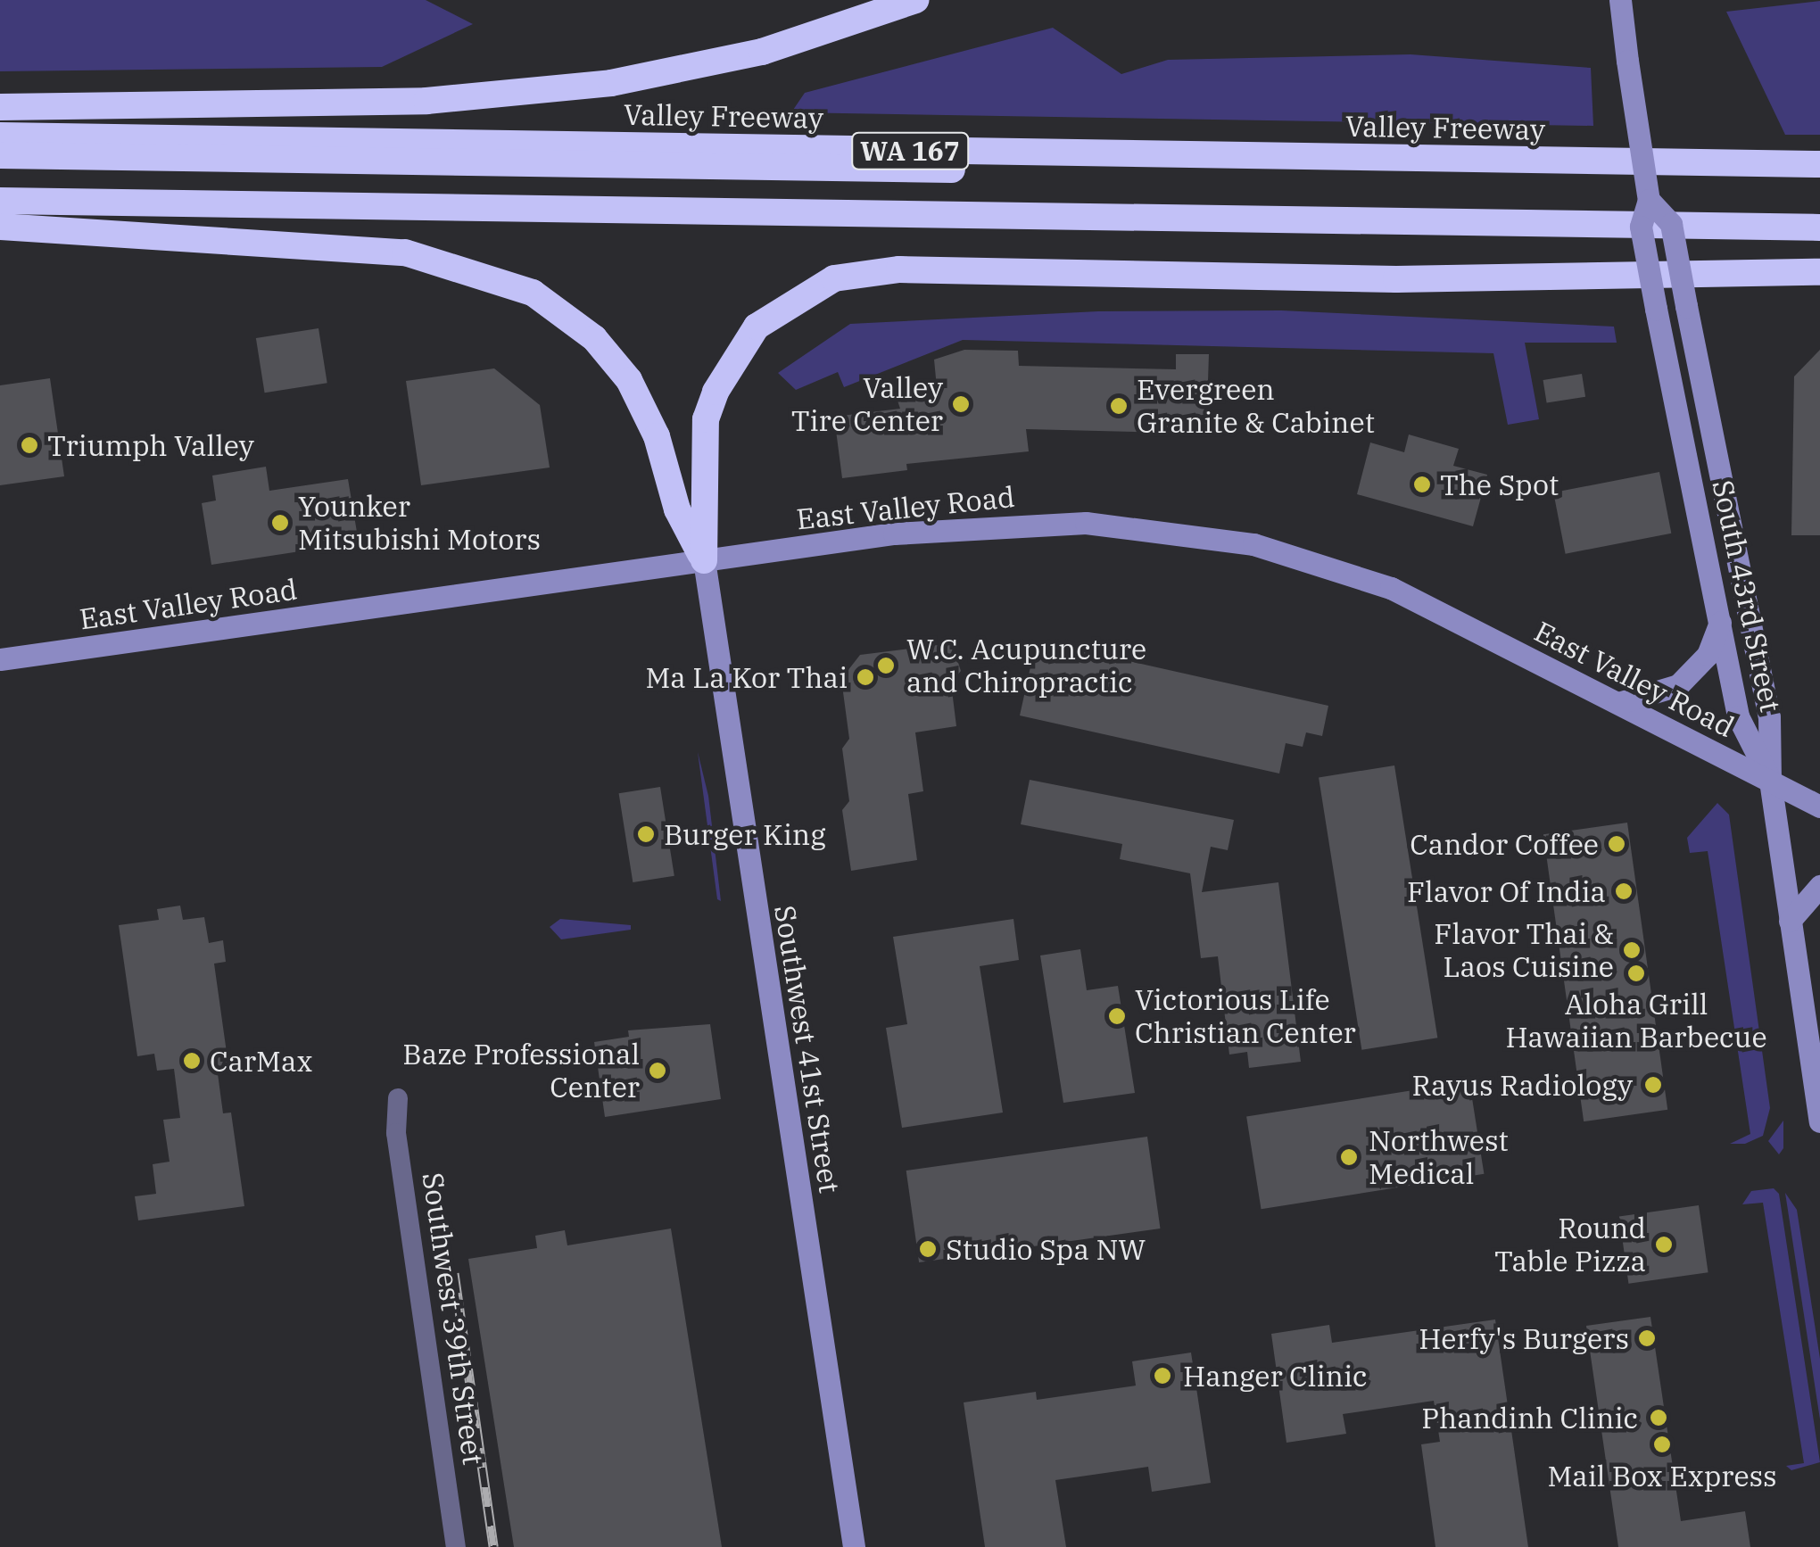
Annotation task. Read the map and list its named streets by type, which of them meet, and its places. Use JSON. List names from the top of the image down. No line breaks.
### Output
{"streets":{"highway":["Valley Freeway","WA 167"],"main road":["East Valley Road","South 43rd Street","Southwest 41st Street"],"street":["Southwest 39th Street"]},"crossings":[["East Valley Road","South 43rd Street"],["East Valley Road","Southwest 41st Street"]],"places":["Valley Tire Center","Evergreen Granite & Cabinet","Triumph Valley","The Spot","Younker Mitsubishi Motors","W.C. Acupuncture and Chiropractic","Ma La Kor Thai","Burger King","Candor Coffee","Flavor Of India","Flavor Thai & Laos Cuisine","Aloha Grill Hawaiian Barbecue","Victorious Life Christian Center","CarMax","Baze Professional Center","Rayus Radiology","Northwest Medical","Round Table Pizza","Studio Spa NW","Herfy's Burgers","Hanger Clinic","Phandinh Clinic","Mail Box Express"]}
